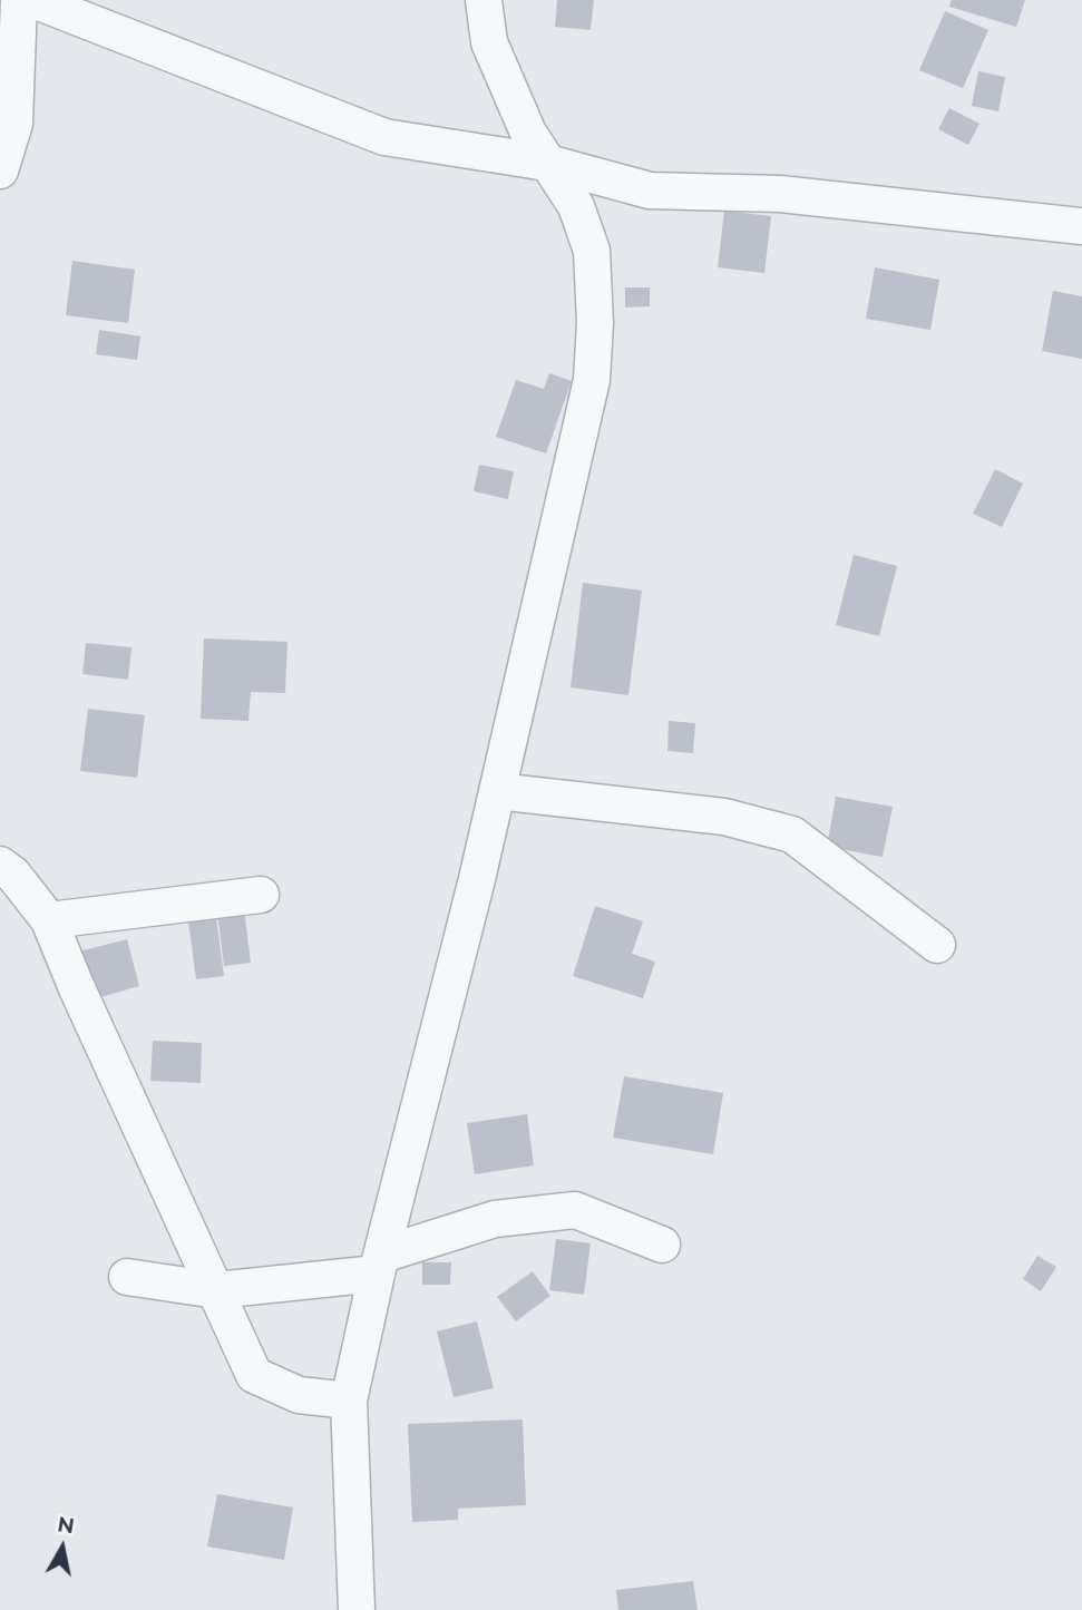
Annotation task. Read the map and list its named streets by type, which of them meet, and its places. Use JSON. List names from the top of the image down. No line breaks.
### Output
{"north":"top"}
